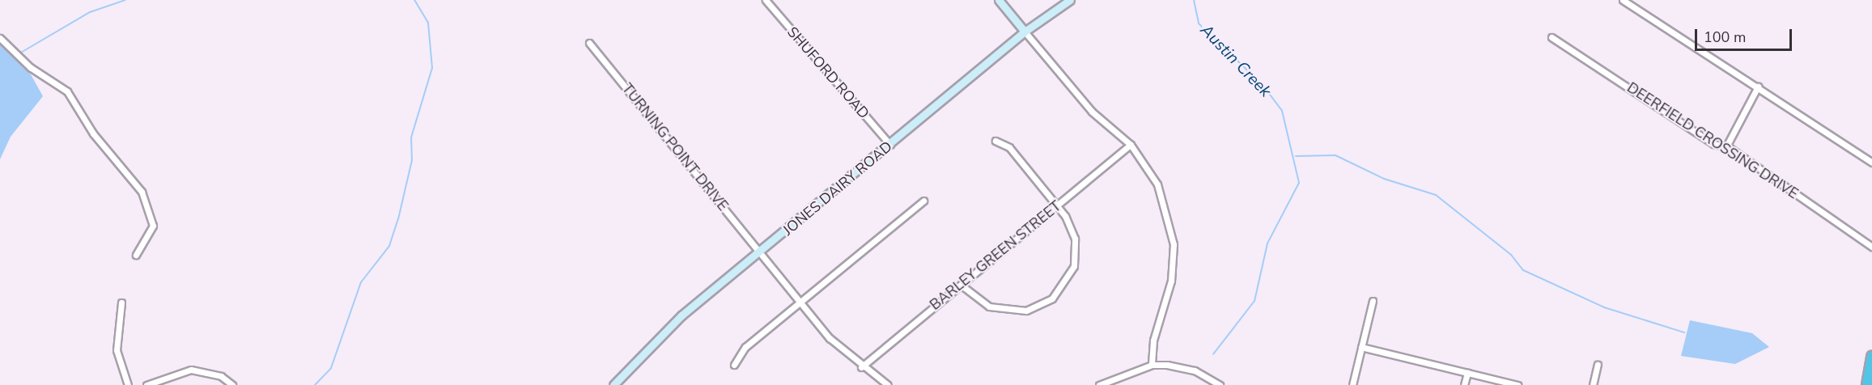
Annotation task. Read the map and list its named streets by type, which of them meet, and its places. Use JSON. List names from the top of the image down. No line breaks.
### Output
{"streets":{"street":["SHUFORD ROAD","DEERFIELD CROSSING DRIVE","TURNING POINT DRIVE","JONES DAIRY ROAD","BARLEY GREEN STREET"]},"crossings":[["SHUFORD ROAD","JONES DAIRY ROAD"],["TURNING POINT DRIVE","JONES DAIRY ROAD"],["TURNING POINT DRIVE","BARLEY GREEN STREET"]],"water":["Austin Creek"],"scale_bar":"100 m"}
